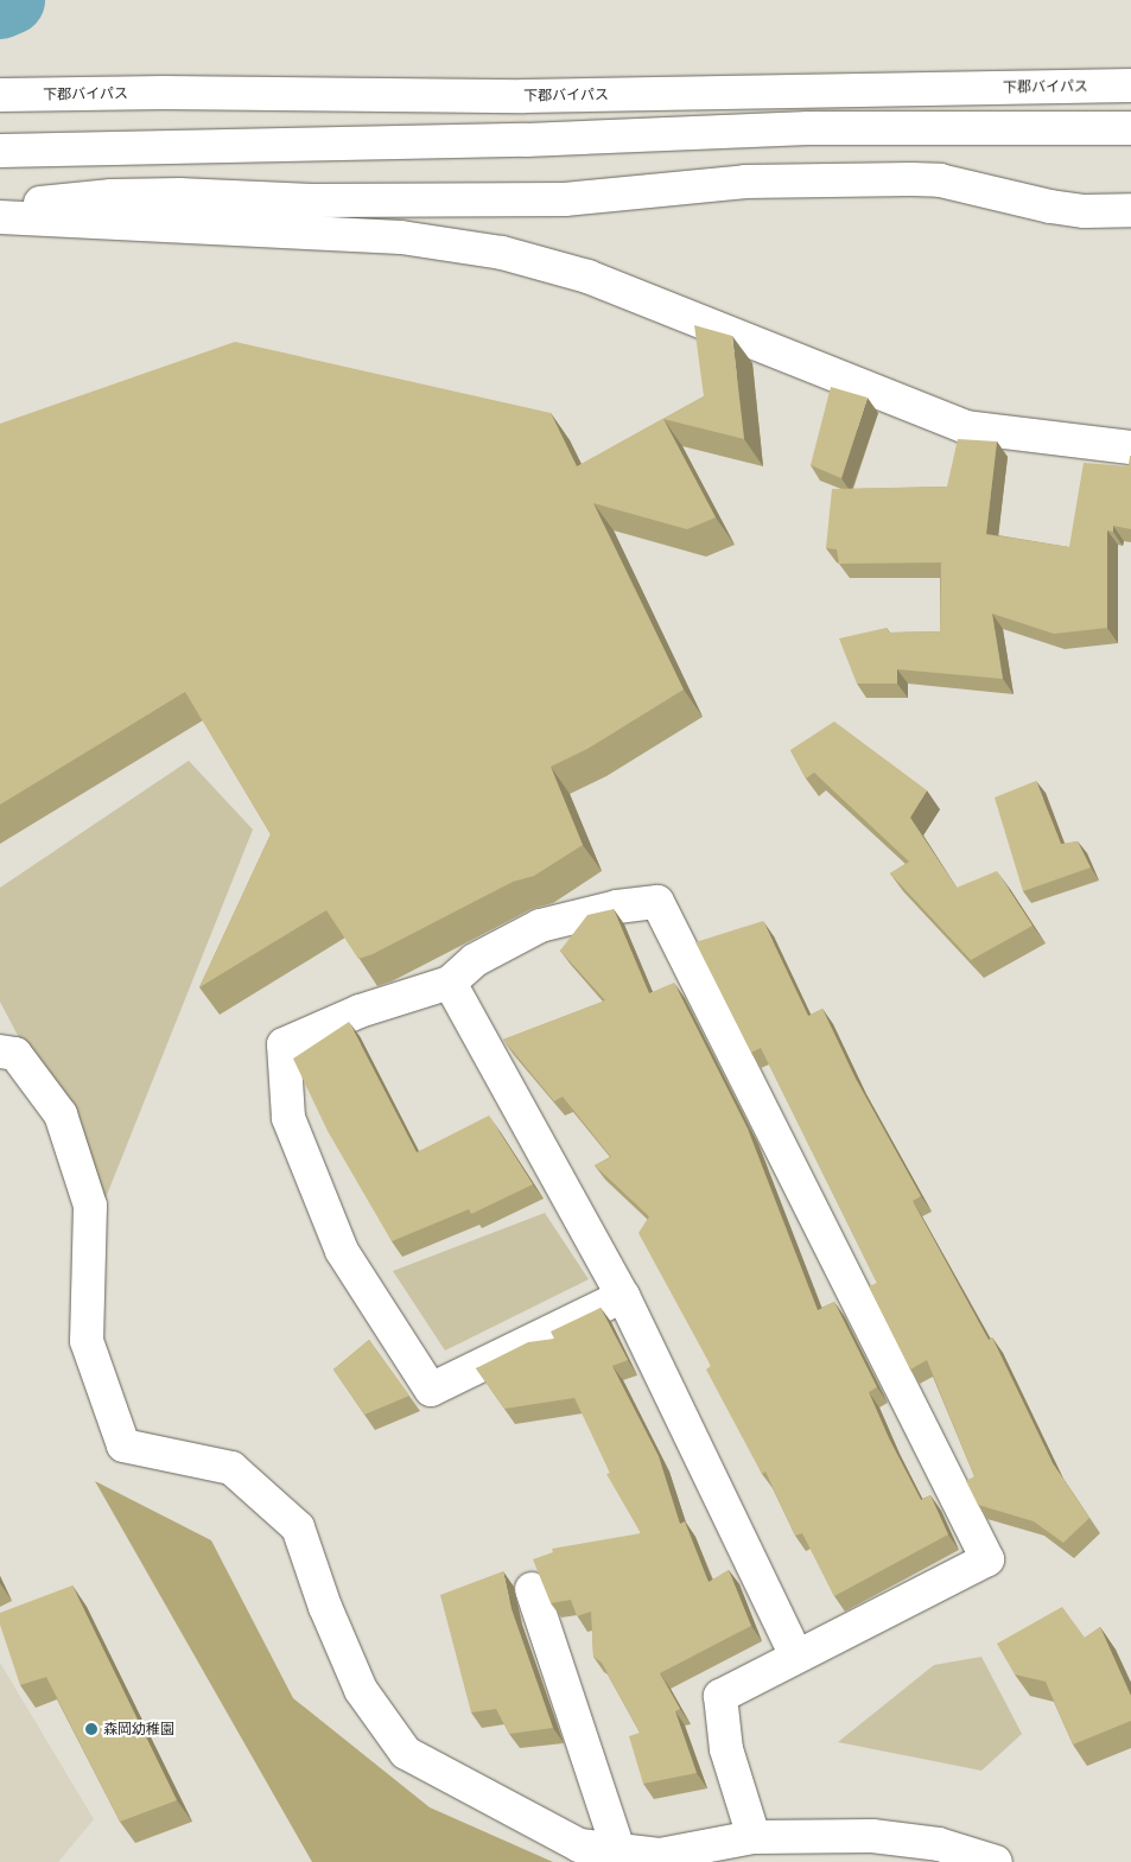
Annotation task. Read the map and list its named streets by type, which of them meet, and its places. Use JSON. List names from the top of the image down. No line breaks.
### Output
{"streets":{"street":["下郡バイパス"]},"places":["森岡幼稚園"]}
